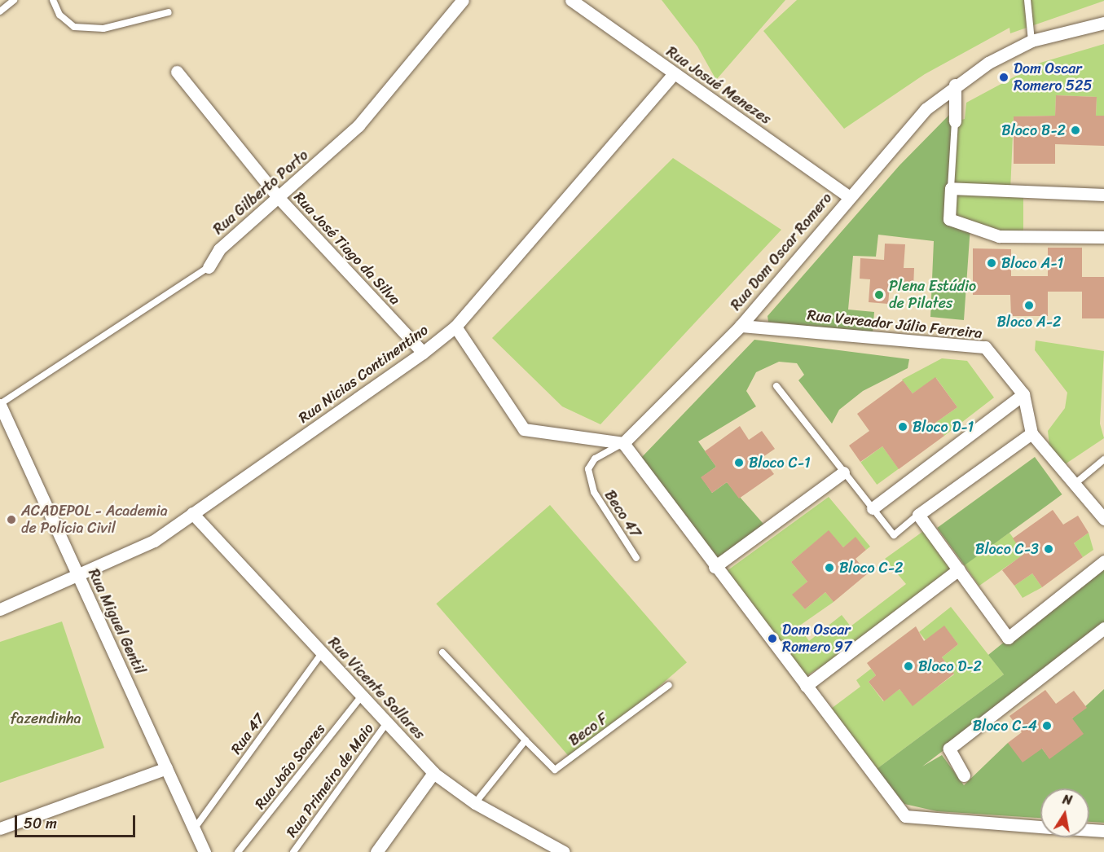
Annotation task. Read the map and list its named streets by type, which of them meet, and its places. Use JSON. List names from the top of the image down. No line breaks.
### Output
{"streets":{"street":["Rua Josué Menezes","Rua Gilberto Porto","Rua José Tiago da Silva","Rua Dom Oscar Romero","Rua Vereador Júlio Ferreira","Rua Nicias Continentino","Rua Miguel Gentil","Rua Vicente Sollares"],"lane":["Beco 47","Beco F","Rua 47","Rua João Soares","Rua Primeiro de Maio"]},"crossings":[["Rua Josué Menezes","Rua Dom Oscar Romero"],["Rua Josué Menezes","Rua Nicias Continentino"],["Rua Gilberto Porto","Rua José Tiago da Silva"],["Rua Gilberto Porto","Rua Miguel Gentil"],["Rua José Tiago da Silva","Rua Nicias Continentino"],["Rua Dom Oscar Romero","Rua Vereador Júlio Ferreira"],["Rua Dom Oscar Romero","Beco 47"],["Rua Nicias Continentino","Rua Miguel Gentil"],["Rua Nicias Continentino","Rua Vicente Sollares"],["Rua Miguel Gentil","Rua 47"],["Rua Vicente Sollares","Rua 47"],["Rua Vicente Sollares","Rua João Soares"],["Rua Vicente Sollares","Rua Primeiro de Maio"]],"parks":["fazendinha"],"places":["Dom Oscar Romero 525","Bloco B-2","Bloco A-1","Plena Estúdio de Pilates","Bloco A-2","Bloco D-1","Bloco C-1","ACADEPOL - Academia de Polícia Civil","Bloco C-3","Bloco C-2","Dom Oscar Romero 97","Bloco D-2","Bloco C-4"],"scale_bar":"50 m","north":"top"}
